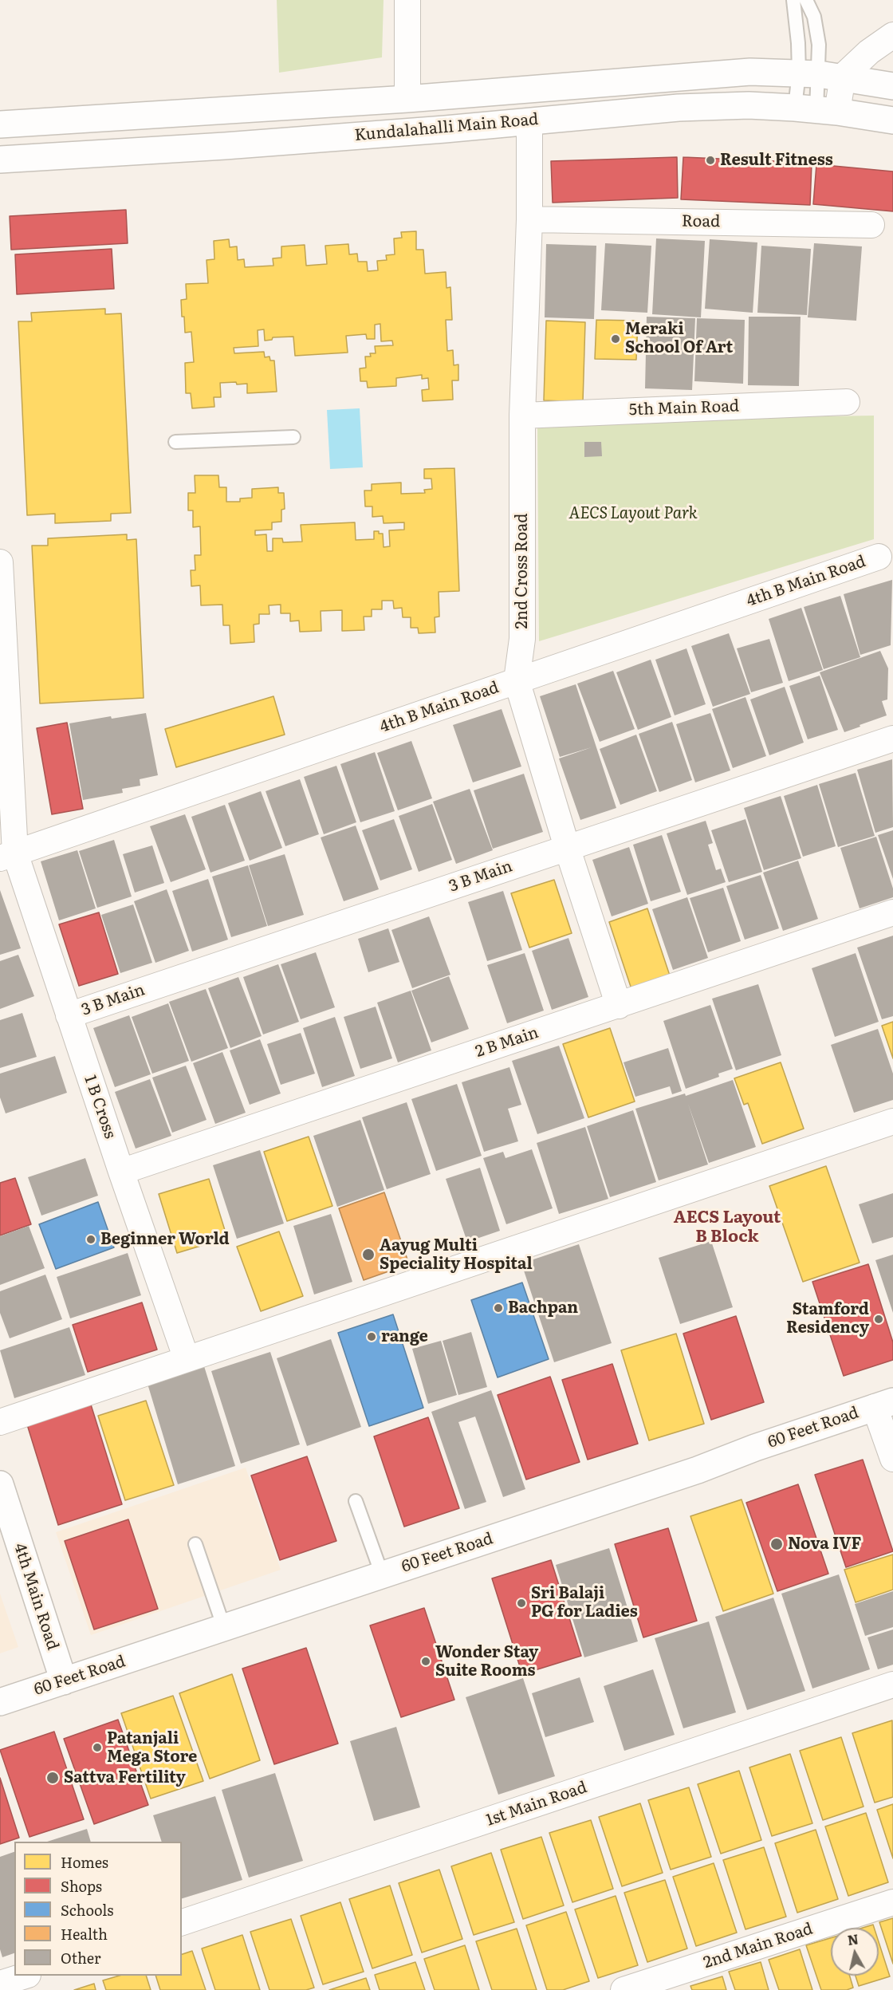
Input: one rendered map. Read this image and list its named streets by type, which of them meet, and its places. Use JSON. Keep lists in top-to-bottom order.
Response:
{
  "streets": {
    "main road": ["Kundalahalli Main Road", "60 Feet Road", "4th Main Road"],
    "street": [
      "Road",
      "5th Main Road",
      "2nd Cross Road",
      "4th B Main Road",
      "3 B Main",
      "2 B Main",
      "1 B Cross",
      "1st Main Road",
      "2nd Main Road"
    ]
  },
  "crossings": [
    ["Kundalahalli Main Road", "2nd Cross Road"],
    ["Road", "2nd Cross Road"],
    ["5th Main Road", "2nd Cross Road"],
    ["2nd Cross Road", "4th B Main Road"],
    ["2nd Cross Road", "3 B Main"],
    ["2nd Cross Road", "2 B Main"],
    ["4th B Main Road", "1 B Cross"],
    ["3 B Main", "1 B Cross"],
    ["2 B Main", "1 B Cross"],
    ["60 Feet Road", "4th Main Road"]
  ],
  "districts": ["AECS Layout B Block"],
  "parks": ["AECS Layout Park"],
  "places": [
    "Result Fitness",
    "Meraki School Of Art",
    "Beginner World",
    "Aayug Multi Speciality Hospital",
    "Bachpan",
    "Stamford Residency",
    "range",
    "Nova IVF",
    "Sri Balaji PG for Ladies",
    "Wonder Stay Suite Rooms",
    "Patanjali Mega Store",
    "Sattva Fertility"
  ],
  "legend": [
    "Homes",
    "Shops",
    "Schools",
    "Health",
    "Other"
  ],
  "north": "top"
}
